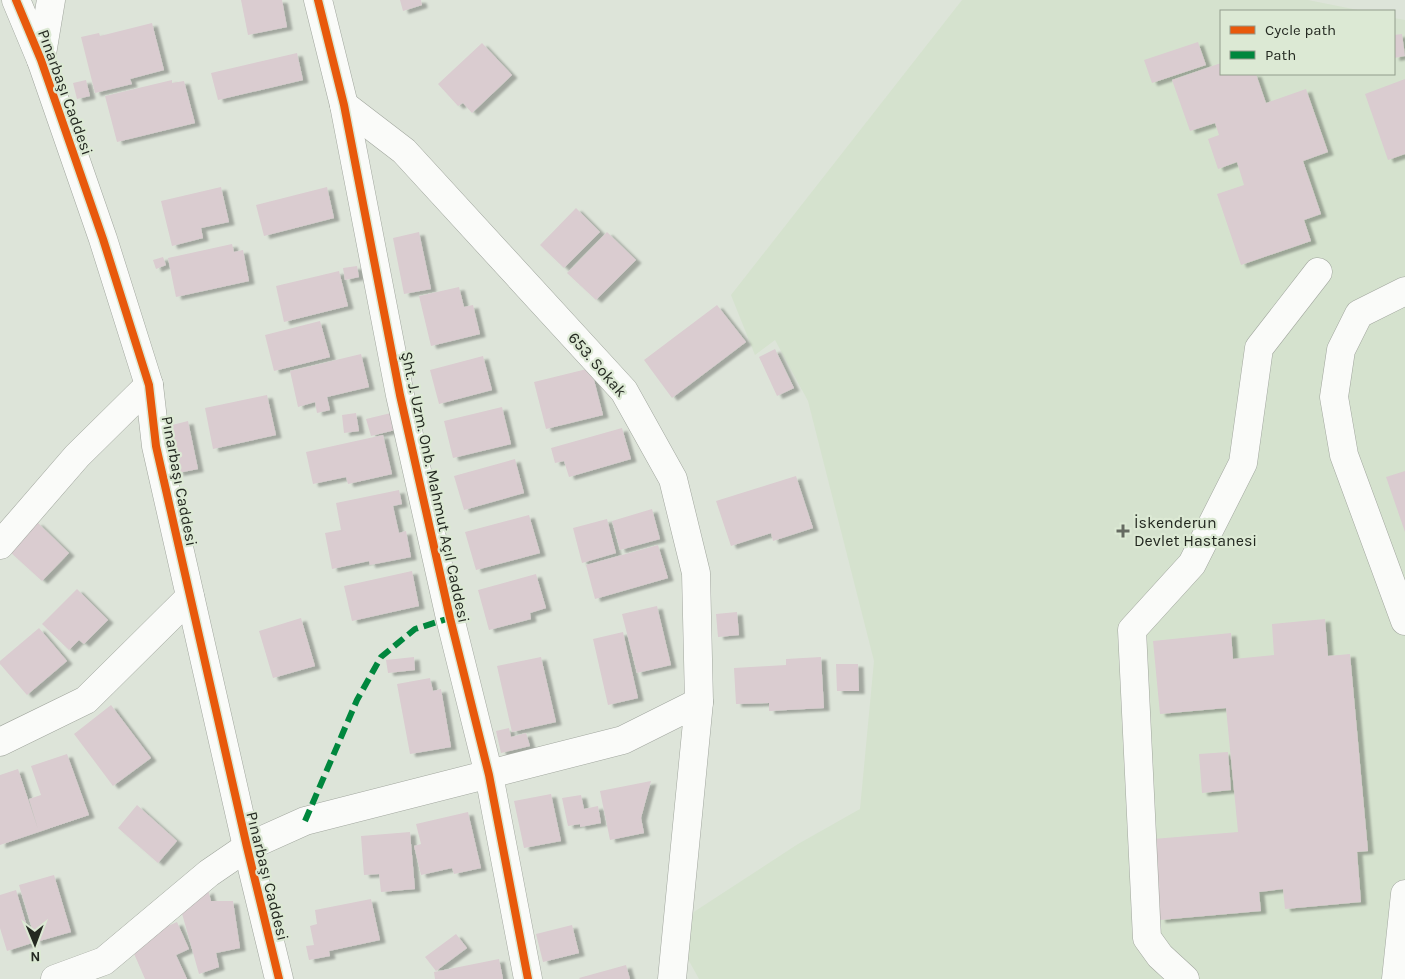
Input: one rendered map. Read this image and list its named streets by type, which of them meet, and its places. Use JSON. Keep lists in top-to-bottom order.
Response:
{
  "streets": {
    "street": ["Pınarbaşı Caddesi", "653. Sokak", "Şht. J. Uzm. Onb. Mahmut Açıl Caddesi"]
  },
  "crossings": [
    ["653. Sokak", "Şht. J. Uzm. Onb. Mahmut Açıl Caddesi"]
  ],
  "places": {
    "health": ["İskenderun Devlet Hastanesi"]
  },
  "legend": ["Cycle path", "Path"],
  "north": "bottom"
}
